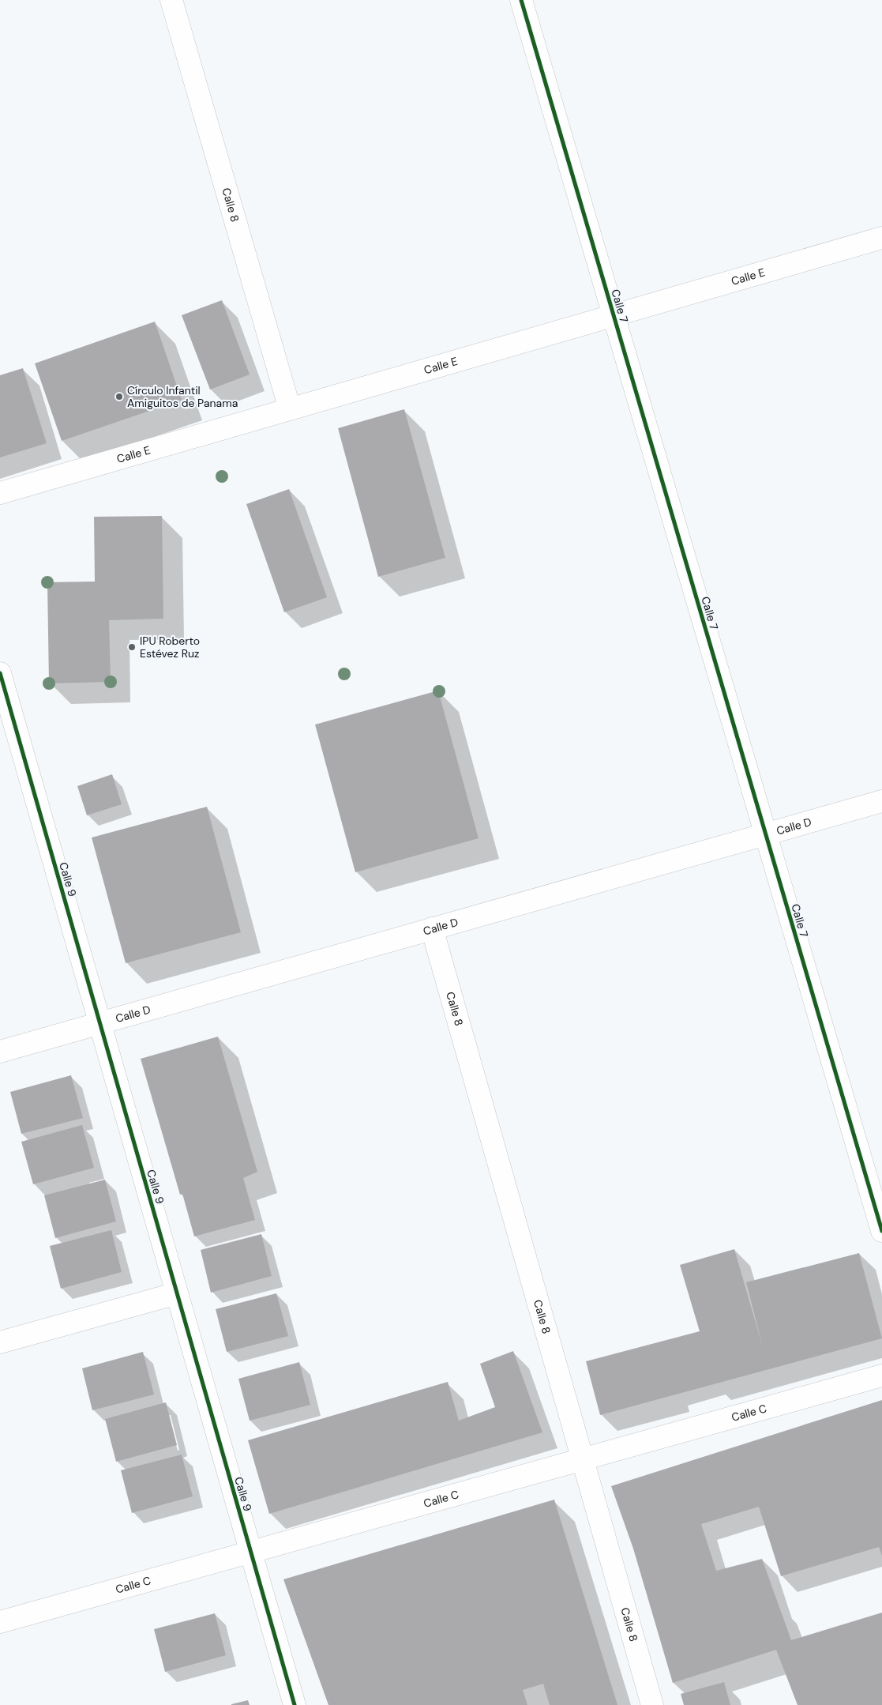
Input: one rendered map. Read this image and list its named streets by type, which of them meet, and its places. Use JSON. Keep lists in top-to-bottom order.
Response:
{
  "streets": {
    "street": [
      "Calle 8",
      "Calle E",
      "Calle 7",
      "Calle D",
      "Calle 9",
      "Calle C"
    ]
  },
  "crossings": [
    ["Calle 8", "Calle E"],
    ["Calle 8", "Calle D"],
    ["Calle 8", "Calle C"],
    ["Calle E", "Calle 7"],
    ["Calle 7", "Calle D"],
    ["Calle D", "Calle 9"],
    ["Calle 9", "Calle C"]
  ],
  "places": ["Círculo Infantil Amiguitos de Panama", "IPU Roberto Estévez Ruz"]
}
